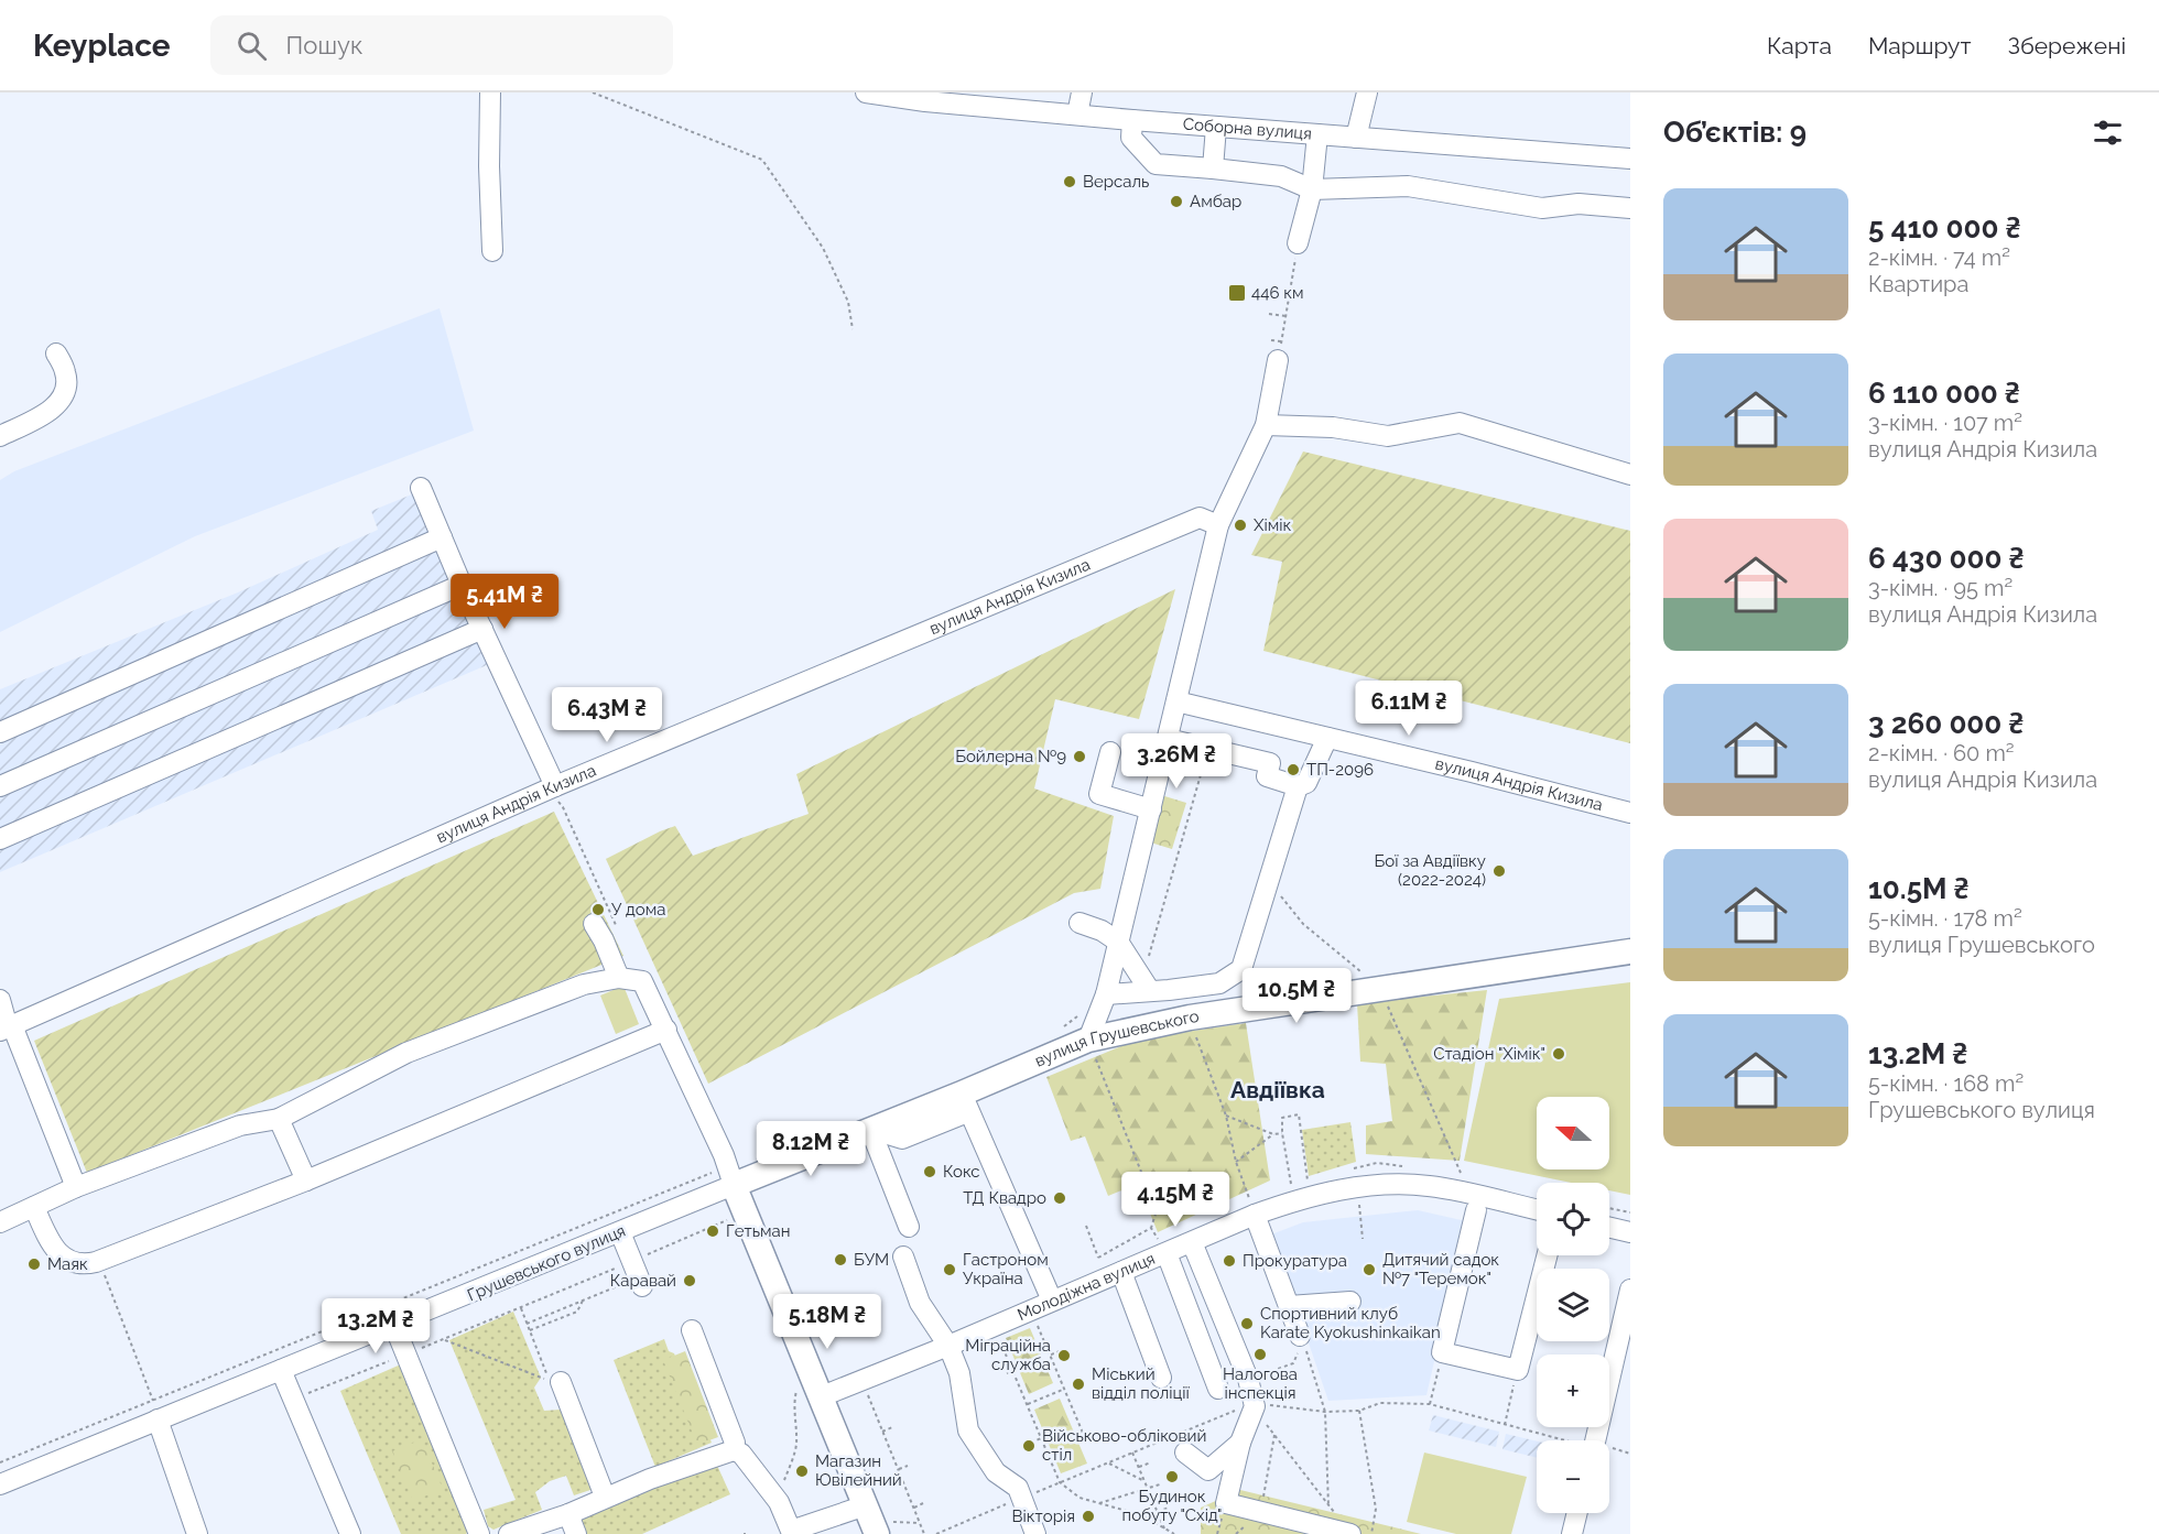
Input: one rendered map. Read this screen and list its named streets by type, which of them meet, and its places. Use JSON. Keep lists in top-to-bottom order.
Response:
{
  "streets": {
    "main road": ["вулиця Грушевського", "Грушевського вулиця"],
    "street": ["Соборна вулиця", "вулиця Андрія Кизила", "Молодіжна вулиця"]
  },
  "crossings": [
    ["вулиця Грушевського", "Грушевського вулиця"]
  ],
  "districts": ["Авдіївка"],
  "places": {
    "other": [
      "Версаль",
      "Амбар",
      "Хімік",
      "Бойлерна №9",
      "ТП-2096",
      "Бої за Авдіївку (2022-2024)",
      "У дома",
      "Стадіон \"Хімік\"",
      "Кокс",
      "ТД Квадро",
      "Гетьман",
      "БУМ",
      "Прокуратура",
      "Маяк",
      "Гастроном Україна",
      "Дитячий садок №7 \"Теремок\"",
      "Каравай",
      "Спортивний клуб Karate Kyokushinkaikan",
      "Налогова інспекція",
      "Міграційна служба",
      "Міський відділ поліції",
      "Військово-обліковий стіл",
      "Магазин Ювілейний",
      "Будинок побуту \"Схід\"",
      "Вікторія"
    ],
    "transit": ["446 км"]
  },
  "north": "left",
  "page": {
    "header": "Keyplace",
    "search": "Пошук",
    "nav": ["Карта", "Маршрут", "Збережені"],
    "heading": "Об’єктів: 9",
    "list": [
      {
        "name": "5 410 000 ₴",
        "note": "2-кімн. · 74 m² · Квартира"
      },
      {
        "name": "6 110 000 ₴",
        "note": "3-кімн. · 107 m² · вулиця Андрія Кизила"
      },
      {
        "name": "6 430 000 ₴",
        "note": "3-кімн. · 95 m² · вулиця Андрія Кизила"
      },
      {
        "name": "3 260 000 ₴",
        "note": "2-кімн. · 60 m² · вулиця Андрія Кизила"
      },
      {
        "name": "10.5M ₴",
        "note": "5-кімн. · 178 m² · вулиця Грушевського"
      },
      {
        "name": "13.2M ₴",
        "note": "5-кімн. · 168 m² · Грушевського вулиця"
      }
    ],
    "price": [
      "5.41M ₴",
      "6.11M ₴",
      "6.43M ₴",
      "3.26M ₴",
      "10.5M ₴",
      "8.12M ₴",
      "4.15M ₴",
      "5.18M ₴",
      "13.2M ₴"
    ],
    "map_buttons": ["+", "−"]
  }
}
